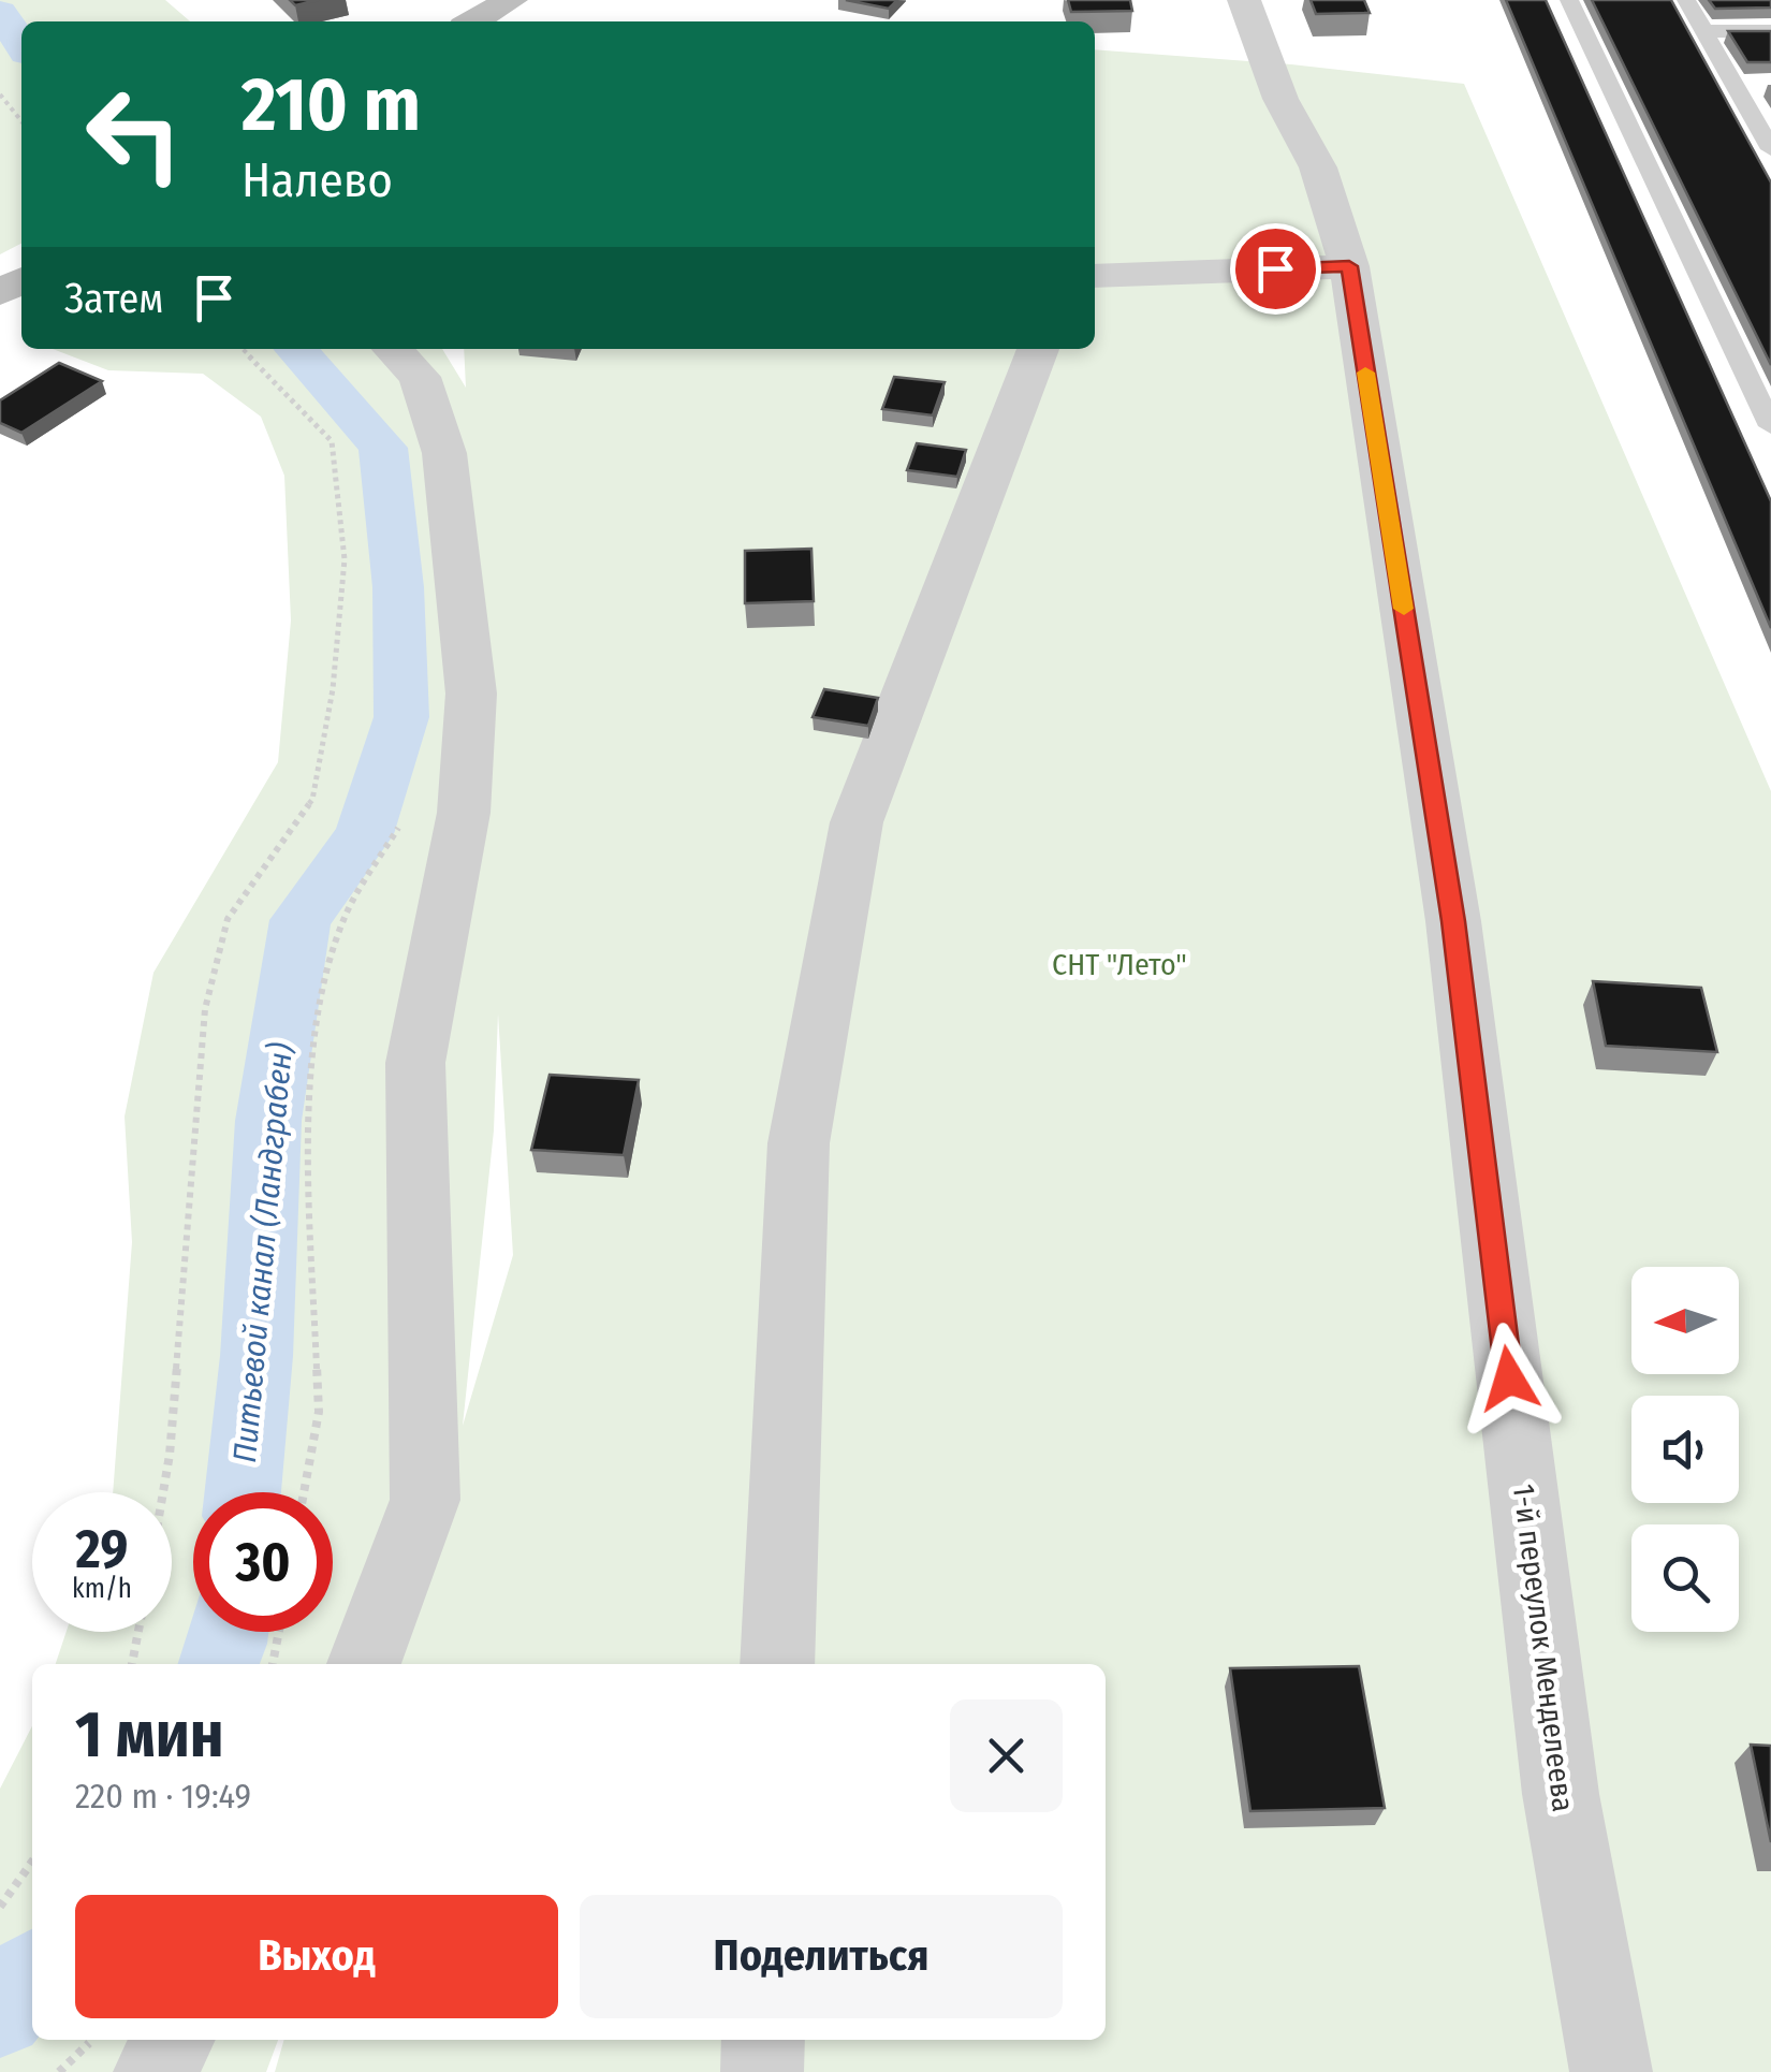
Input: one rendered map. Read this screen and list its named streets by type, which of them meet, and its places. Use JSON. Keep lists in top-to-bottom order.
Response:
{
  "streets": {
    "street": ["1-й переулок Менделеева"]
  },
  "water": ["Питьевой канал (Ландграбен)"],
  "parks": ["СНТ \"Лето\""],
  "north": "left",
  "page": {
    "turn": ["210 m", "Налево"],
    "then": "Затем",
    "speed": "29 km/h",
    "limit": "30",
    "heading": ["1 мин", "220 m · 19:49"],
    "buttons": ["Выход", "Поделиться"]
  }
}
